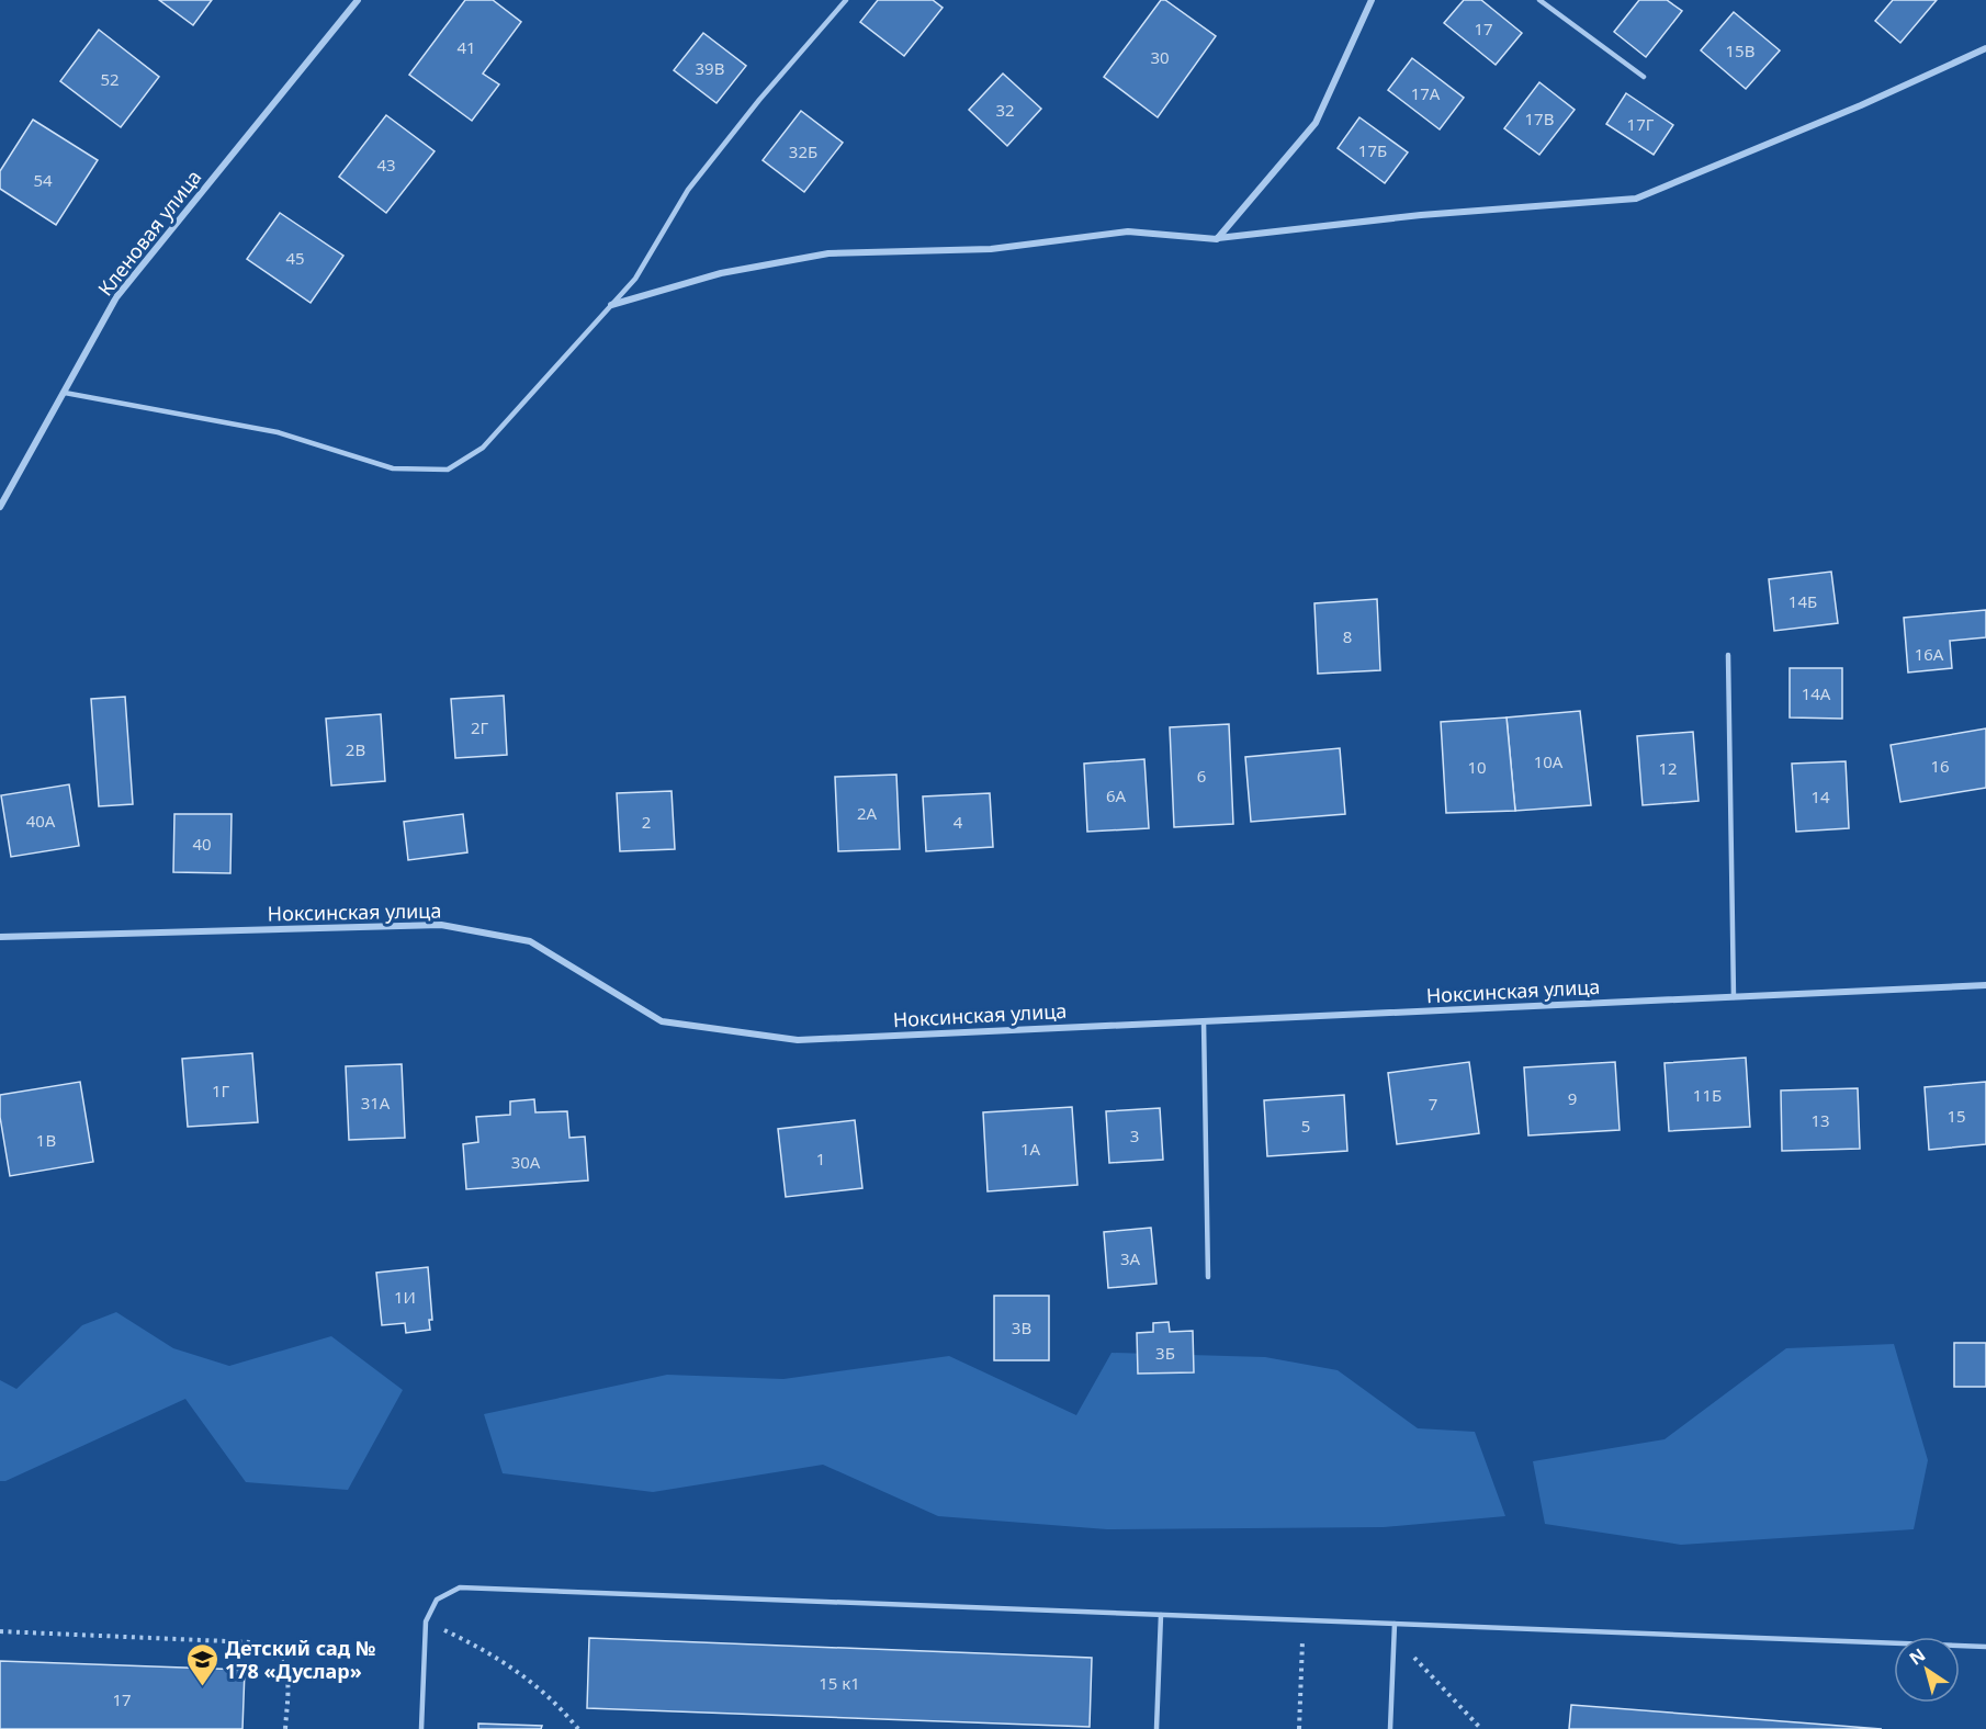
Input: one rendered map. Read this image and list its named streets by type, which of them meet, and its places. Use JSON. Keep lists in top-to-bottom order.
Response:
{
  "streets": {
    "street": ["Кленовая улица", "Ноксинская улица"]
  },
  "places": {
    "school or university": ["Детский сад № 178 «Дуслар»"]
  },
  "house_numbers": [
    "17",
    "41",
    "15В",
    "30",
    "39В",
    "52",
    "17А",
    "32",
    "17В",
    "17Г",
    "17Б",
    "32Б",
    "43",
    "54",
    "45",
    "14Б",
    "8",
    "16А",
    "14А",
    "2Г",
    "2В",
    "10А",
    "16",
    "10",
    "12",
    "6",
    "6А",
    "14",
    "2А",
    "40А",
    "2",
    "4",
    "40",
    "1Г",
    "11Б",
    "9",
    "31А",
    "7",
    "15",
    "13",
    "5",
    "3",
    "1В",
    "1А",
    "1",
    "30А",
    "3А",
    "1И",
    "3В",
    "3Б",
    "15 к1",
    "17"
  ],
  "north": "top left"
}
